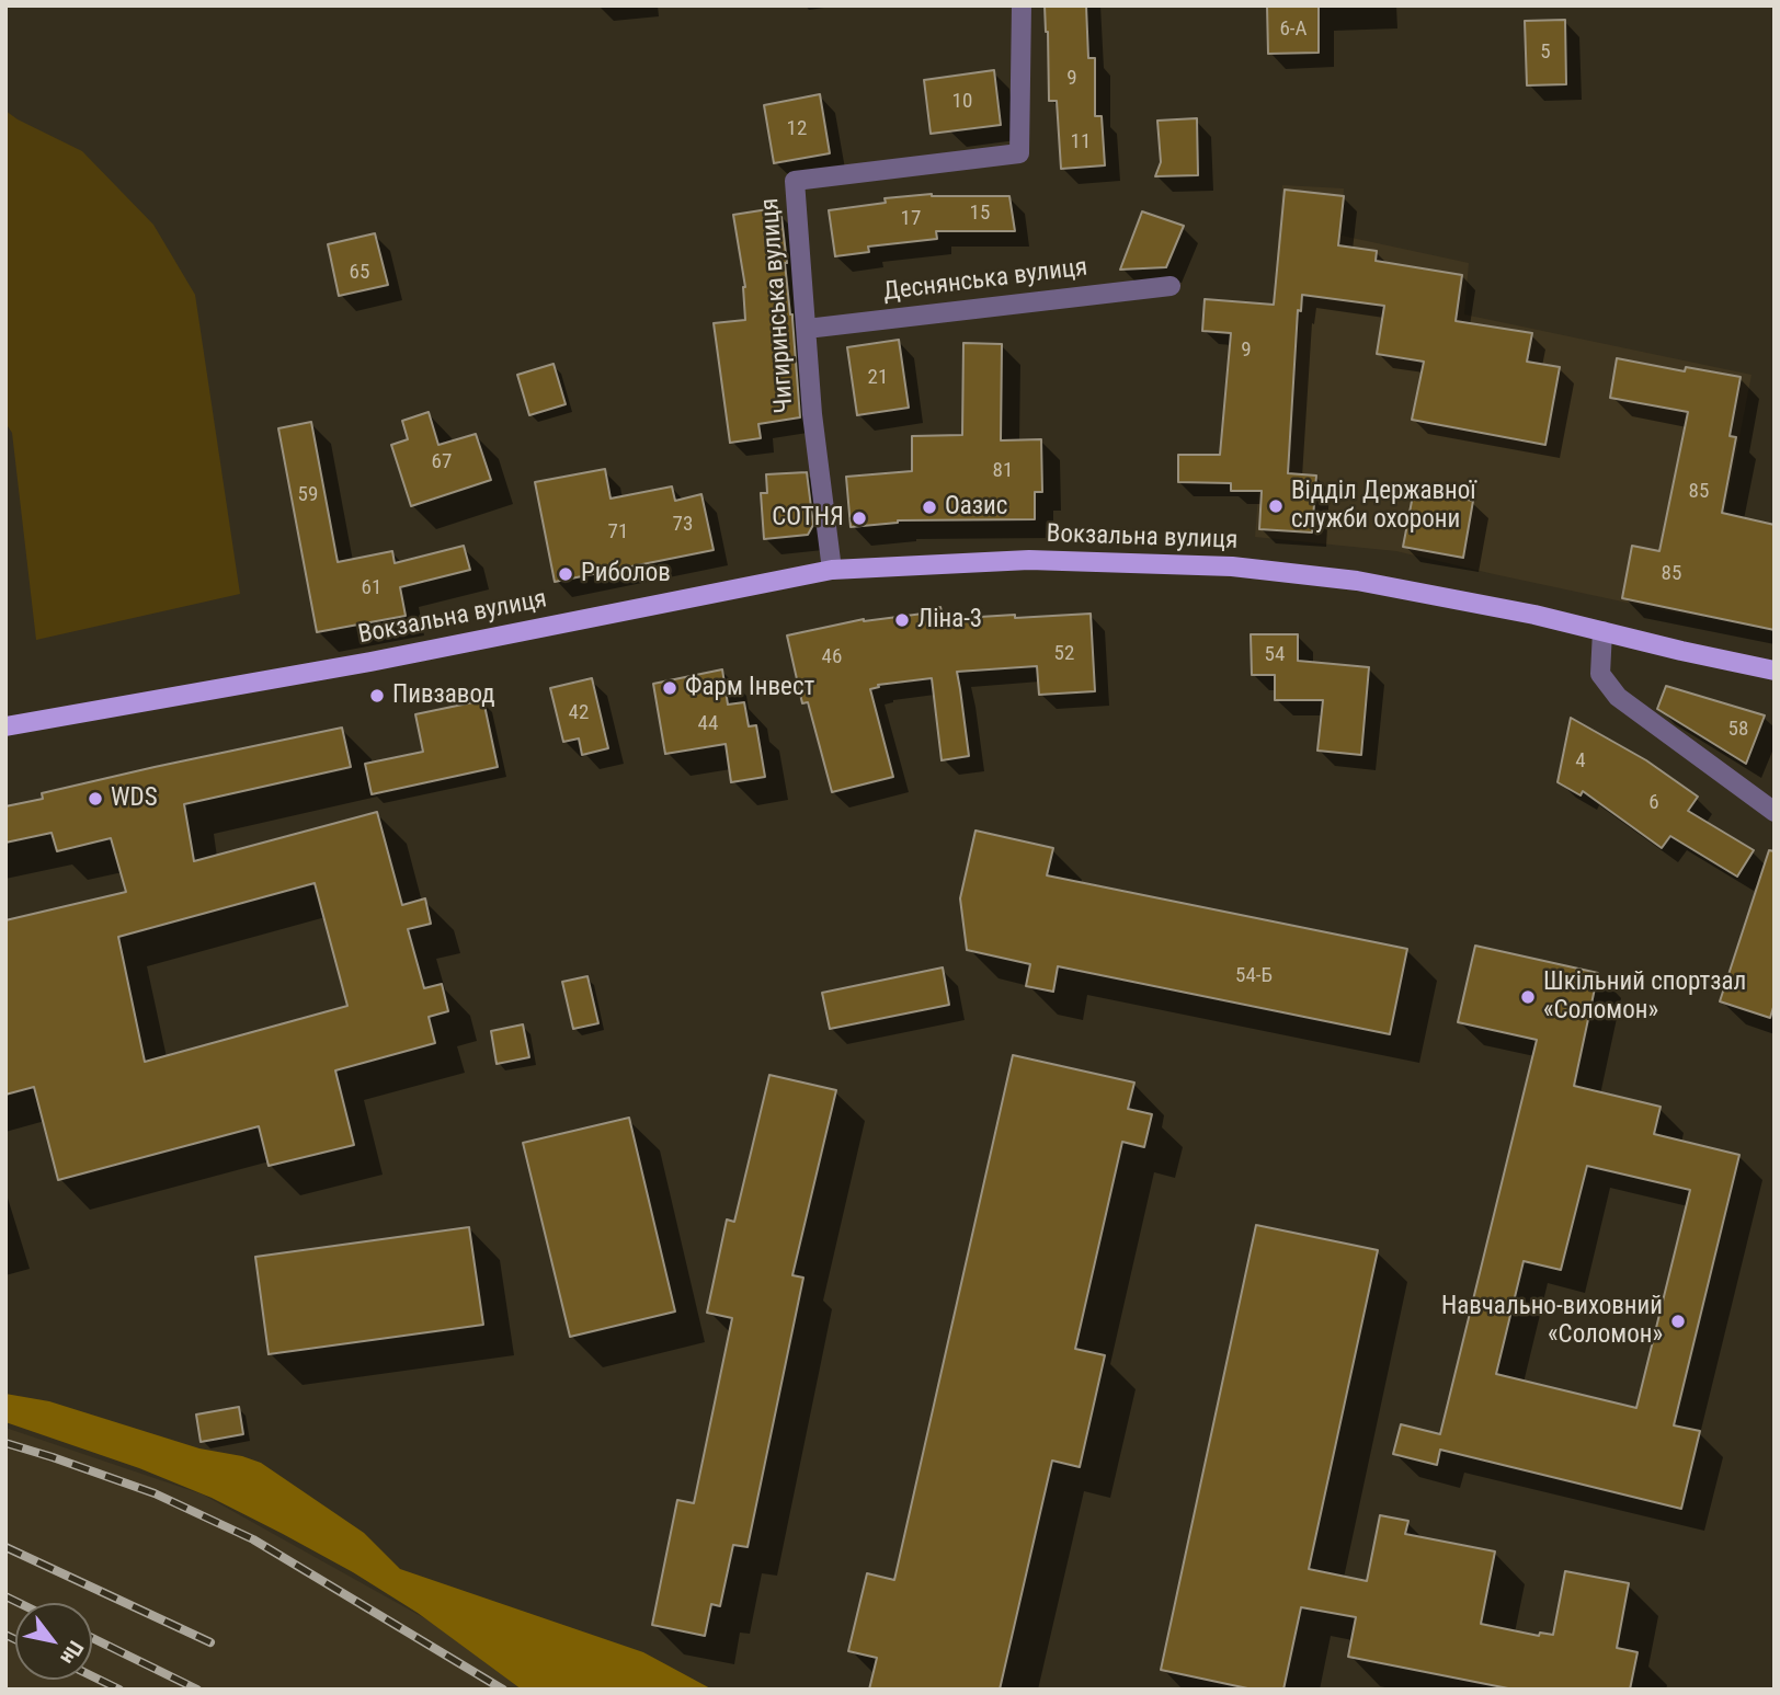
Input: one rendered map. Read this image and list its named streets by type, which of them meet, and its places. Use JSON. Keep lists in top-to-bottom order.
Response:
{
  "streets": {
    "main road": ["Вокзальна вулиця"],
    "street": ["Деснянська вулиця", "Чигиринська вулиця"]
  },
  "crossings": [
    ["Деснянська вулиця", "Чигиринська вулиця"],
    ["Чигиринська вулиця", "Вокзальна вулиця"]
  ],
  "places": [
    "Відділ Державної служби охорони",
    "Оазис",
    "СОТНЯ",
    "Риболов",
    "Ліна-3",
    "Фарм Інвест",
    "Пивзавод",
    "WDS",
    "Шкільний спортзал «Соломон»",
    "Навчально-виховний «Соломон»"
  ],
  "house_numbers": [
    "6-А",
    "5",
    "9",
    "10",
    "12",
    "11",
    "15",
    "17",
    "65",
    "9",
    "21",
    "67",
    "81",
    "85",
    "59",
    "73",
    "71",
    "85",
    "61",
    "52",
    "54",
    "46",
    "42",
    "44",
    "58",
    "4",
    "6",
    "54-Б"
  ],
  "north": "bottom right"
}
